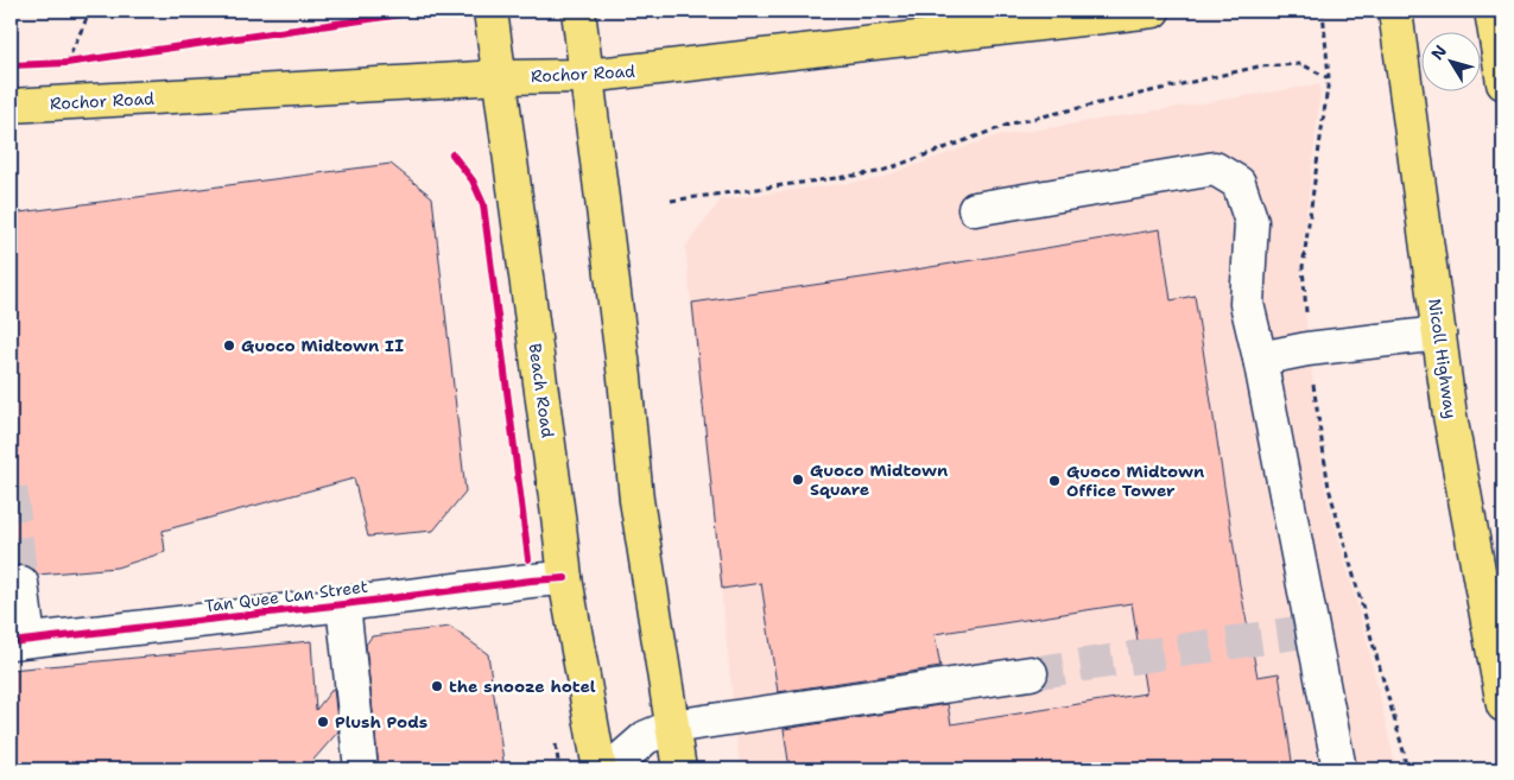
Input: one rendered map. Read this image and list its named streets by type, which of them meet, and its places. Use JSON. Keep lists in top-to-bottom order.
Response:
{
  "streets": {
    "main road": ["Rochor Road", "Nicoll Highway", "Beach Road"],
    "street": ["Tan Quee Lan Street"]
  },
  "crossings": [
    ["Rochor Road", "Beach Road"],
    ["Beach Road", "Tan Quee Lan Street"]
  ],
  "places": [
    "Guoco Midtown II",
    "Guoco Midtown Square",
    "Guoco Midtown Office Tower",
    "the snooze hotel",
    "Plush Pods"
  ],
  "north": "top left"
}
